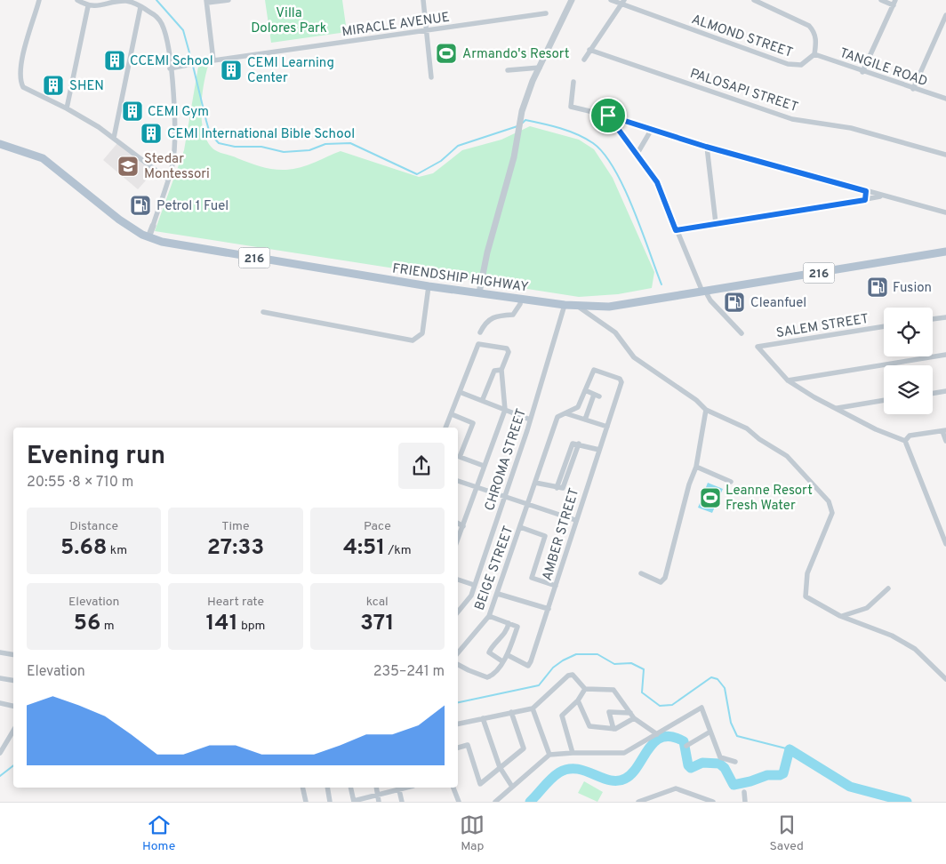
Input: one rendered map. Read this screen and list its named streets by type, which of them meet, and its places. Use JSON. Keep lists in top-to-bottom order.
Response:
{
  "streets": {
    "main road": ["216", "FRIENDSHIP HIGHWAY"],
    "street": [
      "MIRACLE AVENUE",
      "ALMOND STREET",
      "TANGILE ROAD",
      "PALOSAPI STREET",
      "SALEM STREET",
      "CHROMA STREET",
      "AMBER STREET",
      "BEIGE STREET"
    ]
  },
  "crossings": [
    ["ALMOND STREET", "TANGILE ROAD"],
    ["FRIENDSHIP HIGHWAY", "CHROMA STREET"],
    ["AMBER STREET", "BEIGE STREET"]
  ],
  "parks": ["Villa Dolores Park"],
  "places": {
    "sports": ["Armando's Resort", "Leanne Resort Fresh Water"],
    "building": [
      "CCEMI School",
      "CEMI Learning Center",
      "SHEN",
      "CEMI Gym",
      "CEMI International Bible School"
    ],
    "school or university": ["Stedar Montessori"],
    "fuel station": ["Petrol 1 Fuel", "Fusion", "Cleanfuel"]
  },
  "page": {
    "heading": ["Evening run", "20:55 · 8 × 710 m"],
    "stats": [
      ["Distance", "5.68 km"],
      ["Time", "27:33"],
      ["Pace", "4:51 /km"],
      ["Elevation", "56 m"],
      ["Heart rate", "141 bpm"],
      ["kcal", "371"]
    ],
    "chart": ["Elevation", "235–241 m"],
    "tabs": ["Home", "Map", "Saved"]
  }
}
